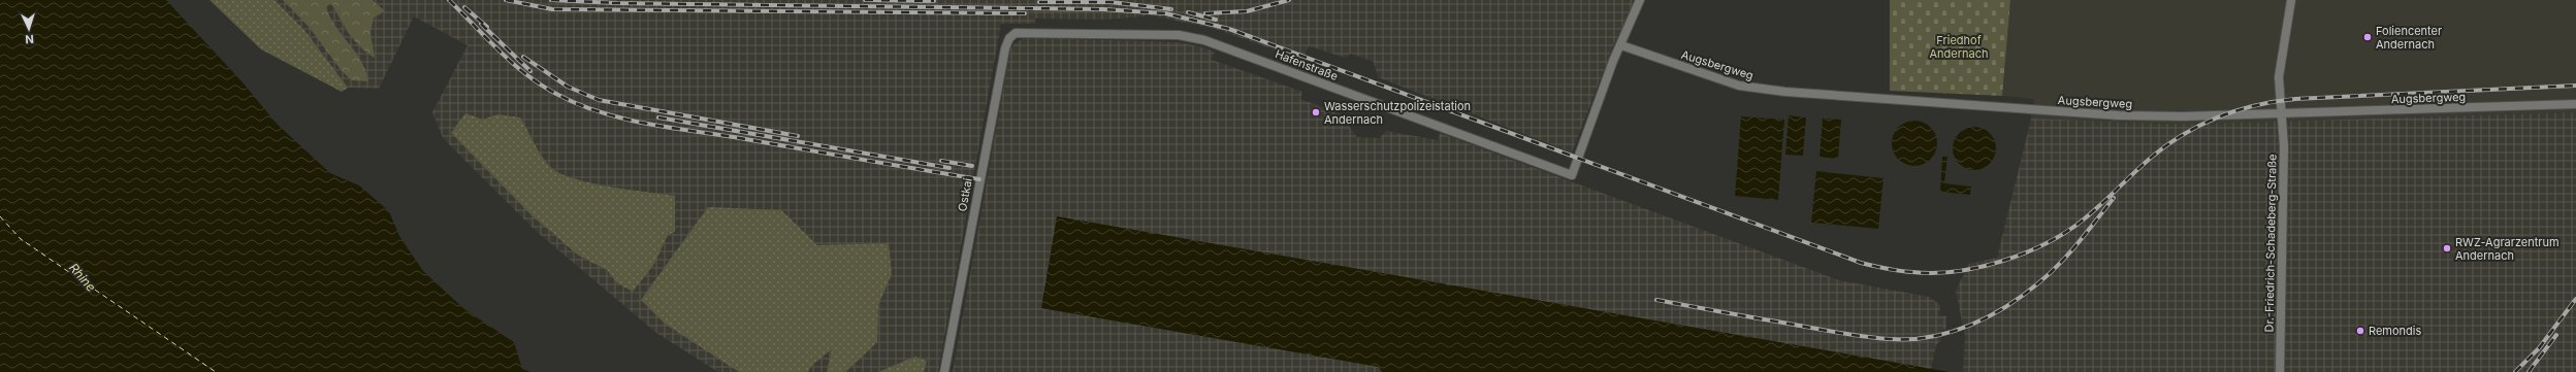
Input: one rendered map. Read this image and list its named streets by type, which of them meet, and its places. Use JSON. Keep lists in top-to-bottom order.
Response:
{
  "streets": {
    "street": [
      "Hafenstraße",
      "Augsbergweg",
      "Ostkai",
      "Dr.-Friedrich-Schadeberg-Straße"
    ]
  },
  "crossings": [
    ["Hafenstraße", "Augsbergweg"],
    ["Hafenstraße", "Ostkai"],
    ["Augsbergweg", "Dr.-Friedrich-Schadeberg-Straße"]
  ],
  "water": ["Rhine"],
  "parks": ["Friedhof Andernach"],
  "places": [
    "Foliencenter Andernach",
    "Wasserschutzpolizeistation Andernach",
    "RWZ-Agrarzentrum Andernach",
    "Remondis"
  ],
  "north": "bottom"
}
